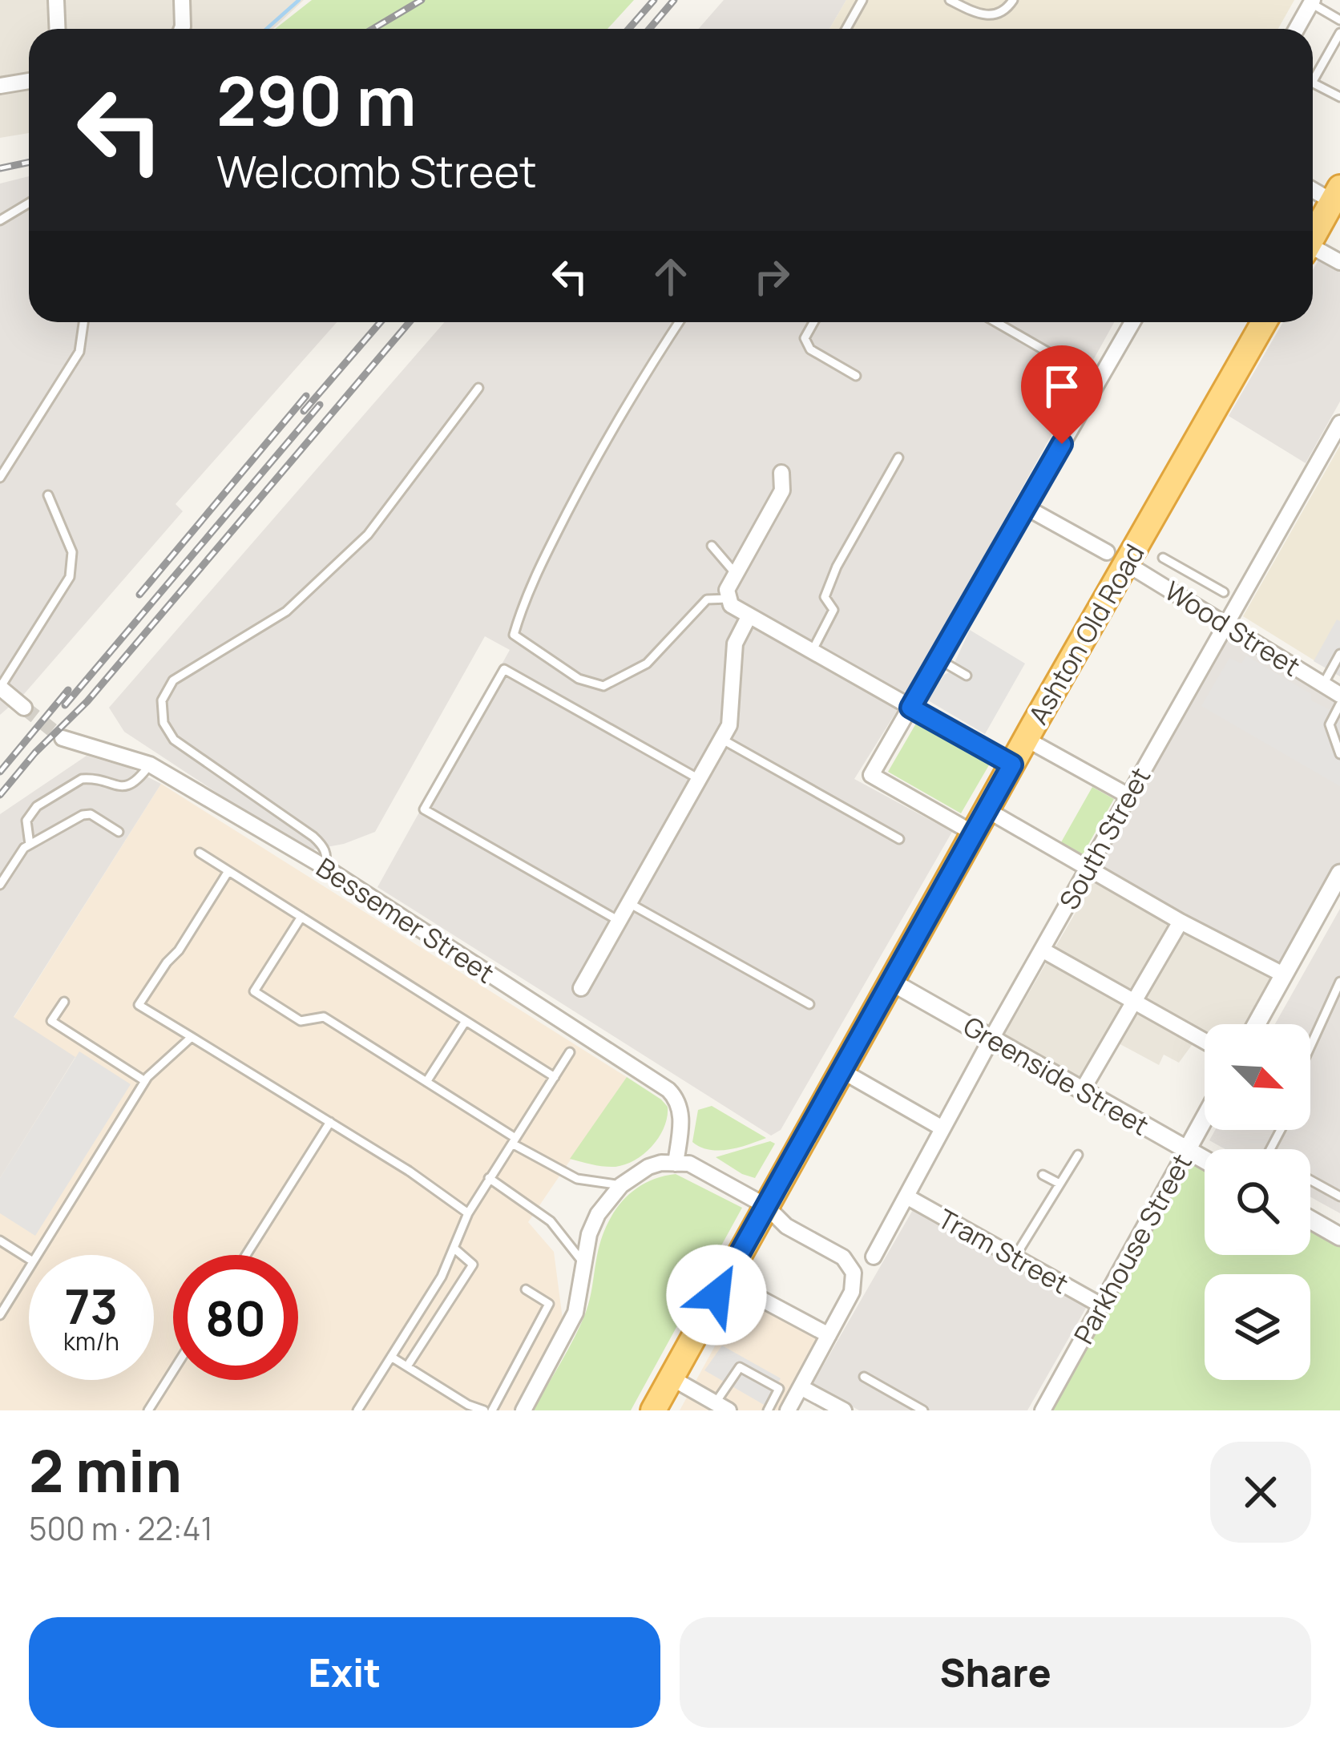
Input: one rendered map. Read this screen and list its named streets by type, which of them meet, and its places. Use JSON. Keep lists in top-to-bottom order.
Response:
{
  "streets": {
    "highway": ["Ashton Old Road"],
    "street": [
      "Wood Street",
      "South Street",
      "Bessemer Street",
      "Greenside Street",
      "Parkhouse Street",
      "Tram Street"
    ]
  },
  "crossings": [
    ["Wood Street", "Ashton Old Road"],
    ["Wood Street", "South Street"],
    ["Ashton Old Road", "Greenside Street"],
    ["South Street", "Greenside Street"],
    ["South Street", "Tram Street"],
    ["Greenside Street", "Parkhouse Street"],
    ["Parkhouse Street", "Tram Street"]
  ],
  "north": "bottom right",
  "page": {
    "turn": ["290 m", "Welcomb Street"],
    "speed": "73 km/h",
    "limit": "80",
    "heading": ["2 min", "500 m · 22:41"],
    "buttons": ["Exit", "Share"]
  }
}
